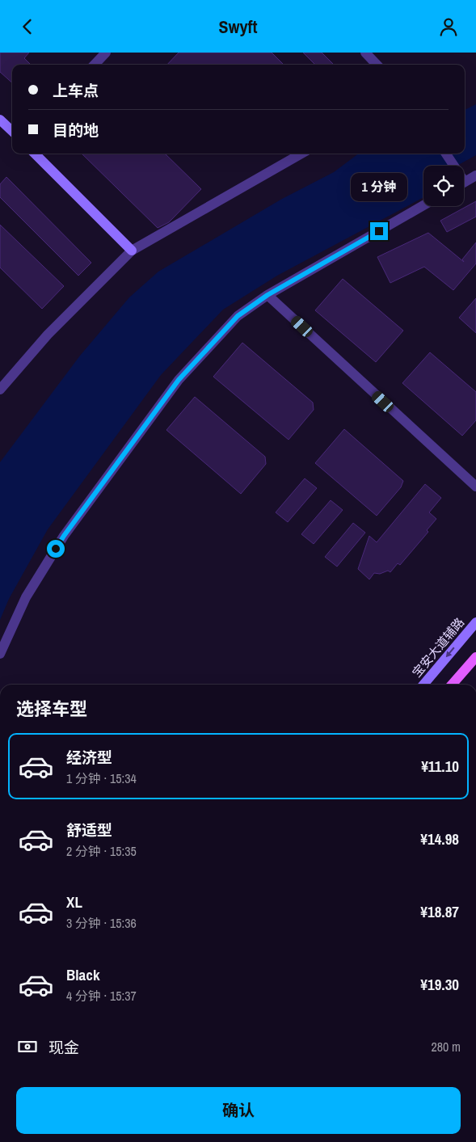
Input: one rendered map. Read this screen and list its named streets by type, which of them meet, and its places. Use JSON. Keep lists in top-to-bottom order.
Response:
{
  "streets": {
    "street": ["宝安大道辅路"]
  },
  "one_way": ["宝安大道辅路"],
  "page": {
    "header": "Swyft",
    "banner": ["上车点", "目的地"],
    "bubble": "1 分钟",
    "heading": "选择车型",
    "list": [
      {
        "name": "经济型",
        "note": "1 分钟 · 15:34",
        "value": "¥11.10"
      },
      {
        "name": "舒适型",
        "note": "2 分钟 · 15:35",
        "value": "¥14.98"
      },
      {
        "name": "XL",
        "note": "3 分钟 · 15:36",
        "value": "¥18.87"
      },
      {
        "name": "Black",
        "note": "4 分钟 · 15:37",
        "value": "¥19.30"
      }
    ],
    "pay": ["现金", "280 m"],
    "buttons": "确认"
  }
}
